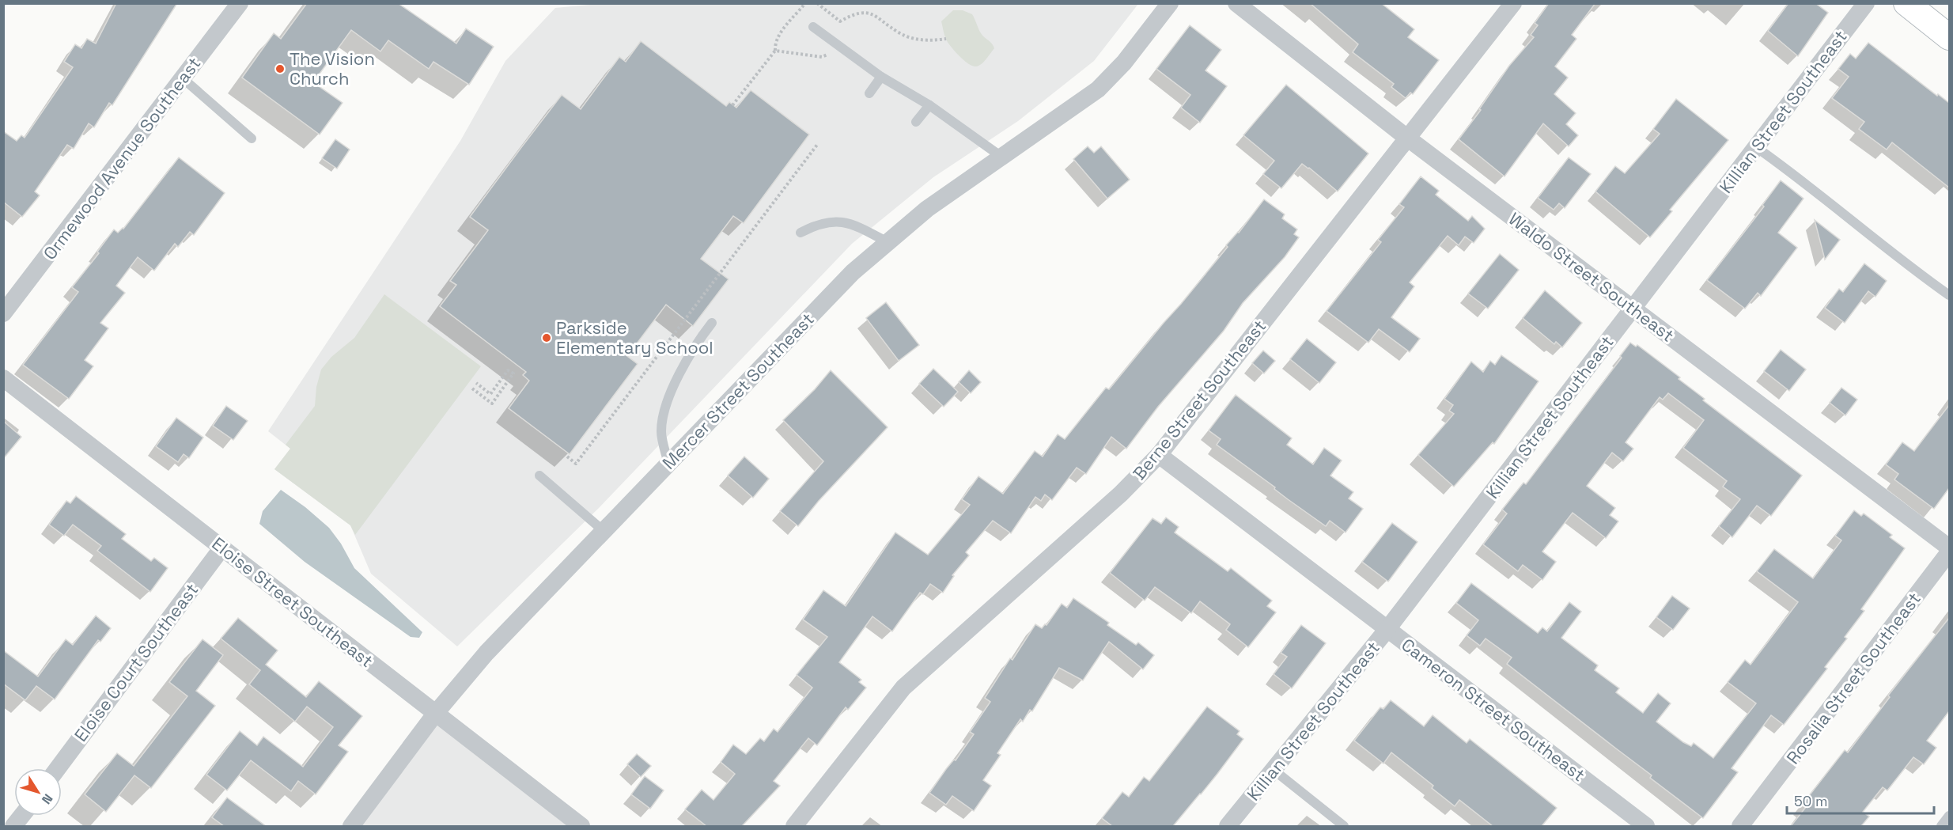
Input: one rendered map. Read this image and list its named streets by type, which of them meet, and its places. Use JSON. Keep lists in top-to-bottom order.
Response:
{
  "streets": {
    "street": [
      "Killian Street Southeast",
      "Ormewood Avenue Southeast",
      "Waldo Street Southeast",
      "Mercer Street Southeast",
      "Berne Street Southeast",
      "Eloise Street Southeast",
      "Eloise Court Southeast",
      "Rosalia Street Southeast",
      "Cameron Street Southeast"
    ]
  },
  "crossings": [
    ["Killian Street Southeast", "Waldo Street Southeast"],
    ["Killian Street Southeast", "Cameron Street Southeast"],
    ["Waldo Street Southeast", "Berne Street Southeast"],
    ["Mercer Street Southeast", "Eloise Street Southeast"],
    ["Berne Street Southeast", "Cameron Street Southeast"],
    ["Eloise Street Southeast", "Eloise Court Southeast"]
  ],
  "places": ["The Vision Church", "Parkside Elementary School"],
  "scale_bar": "50 m",
  "north": "bottom right"
}
